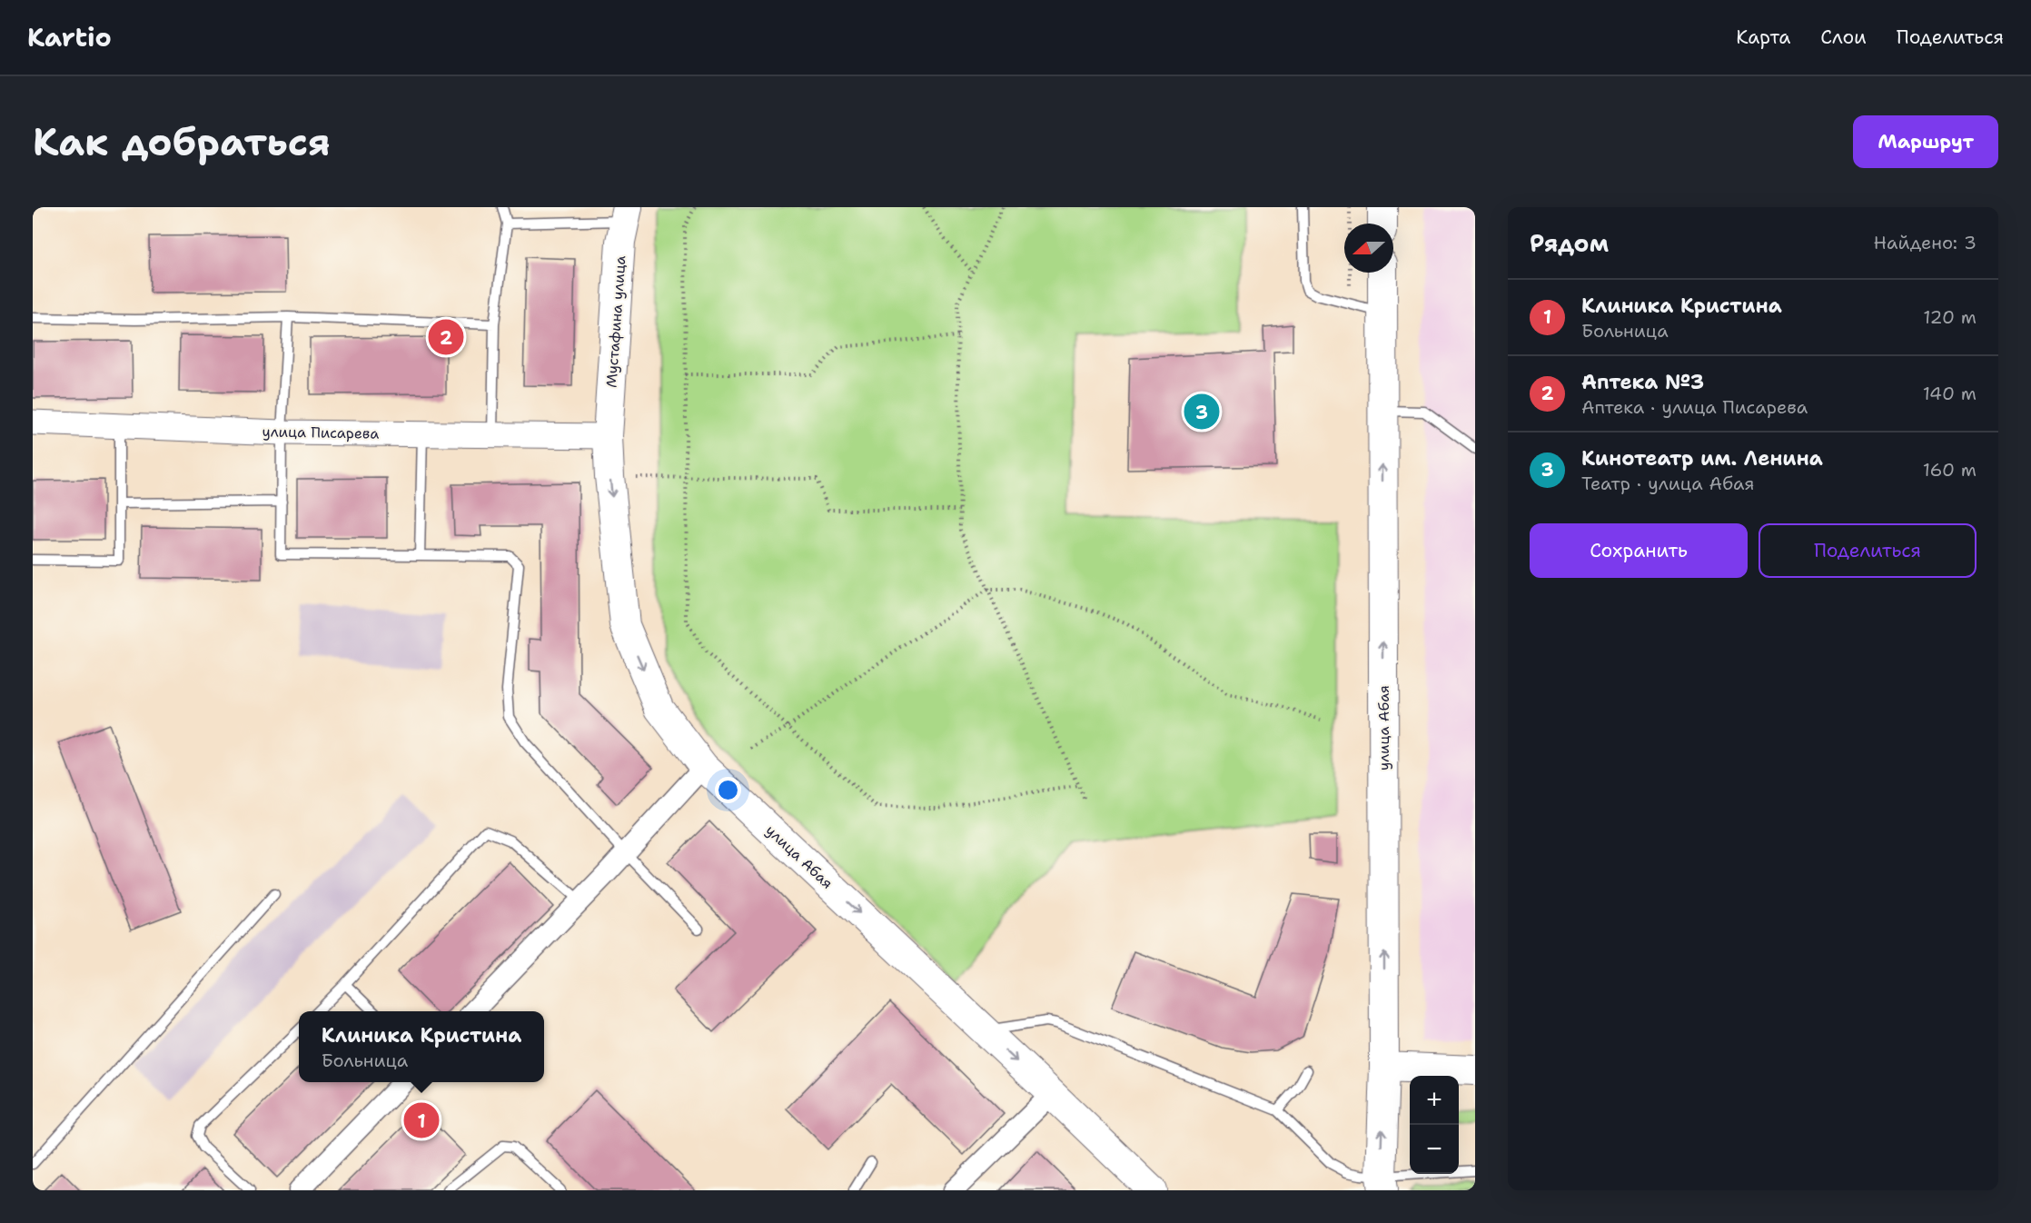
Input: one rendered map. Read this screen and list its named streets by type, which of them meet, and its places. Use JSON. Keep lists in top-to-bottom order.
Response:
{
  "streets": {
    "main road": ["Мустафина улица", "улица Абая"],
    "street": ["улица Писарева"]
  },
  "crossings": [
    ["Мустафина улица", "улица Писарева"],
    ["Мустафина улица", "улица Абая"],
    ["улица Писарева", "улица Абая"]
  ],
  "north": "left",
  "page": {
    "header": "Kartio",
    "nav": ["Карта", "Слои", "Поделиться"],
    "buttons": [
      "Маршрут",
      ["Сохранить", "Поделиться"]
    ],
    "title": "Как добраться",
    "heading": ["Рядом", "Найдено: 3"],
    "list": [
      {
        "mark": "1",
        "name": "Клиника Кристина",
        "note": "Больница",
        "value": "120 m"
      },
      {
        "mark": "2",
        "name": "Аптека №3",
        "note": "Аптека · улица Писарева",
        "value": "140 m"
      },
      {
        "mark": "3",
        "name": "Кинотеатр им. Ленина",
        "note": "Театр · улица Абая",
        "value": "160 m"
      }
    ],
    "pins": ["2", "3", "1"],
    "popup": ["Клиника Кристина", "Больница"],
    "map_buttons": ["+", "−"]
  }
}
